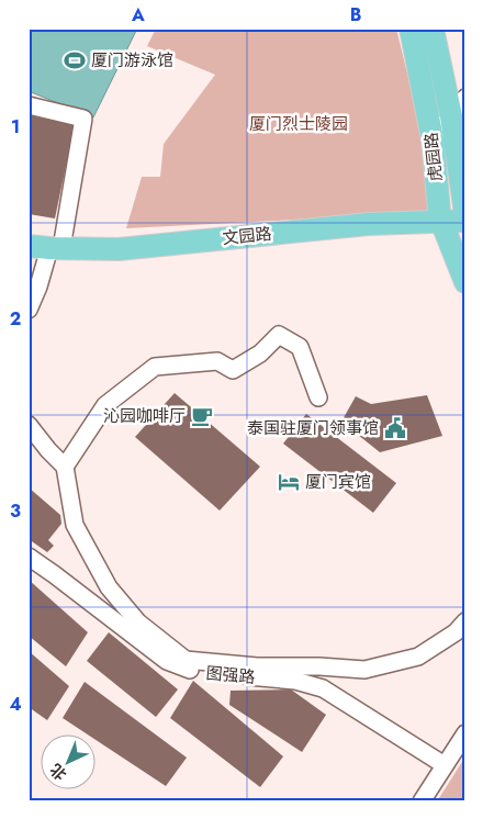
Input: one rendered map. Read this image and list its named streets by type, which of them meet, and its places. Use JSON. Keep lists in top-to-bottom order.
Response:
{
  "streets": {
    "main road": ["虎园路", "文园路"],
    "street": ["图强路"]
  },
  "crossings": [
    ["虎园路", "文园路"]
  ],
  "parks": ["厦门烈士陵园"],
  "places": {
    "sports": ["厦门游泳馆"],
    "cafe": ["沁园咖啡厅"],
    "public building": ["泰国驻厦门领事馆"],
    "hotel": ["厦门宾馆"]
  },
  "north": "bottom left",
  "grid": {
    "columns": ["A", "B"],
    "rows": [
      "1",
      "2",
      "3",
      "4"
    ]
  }
}
